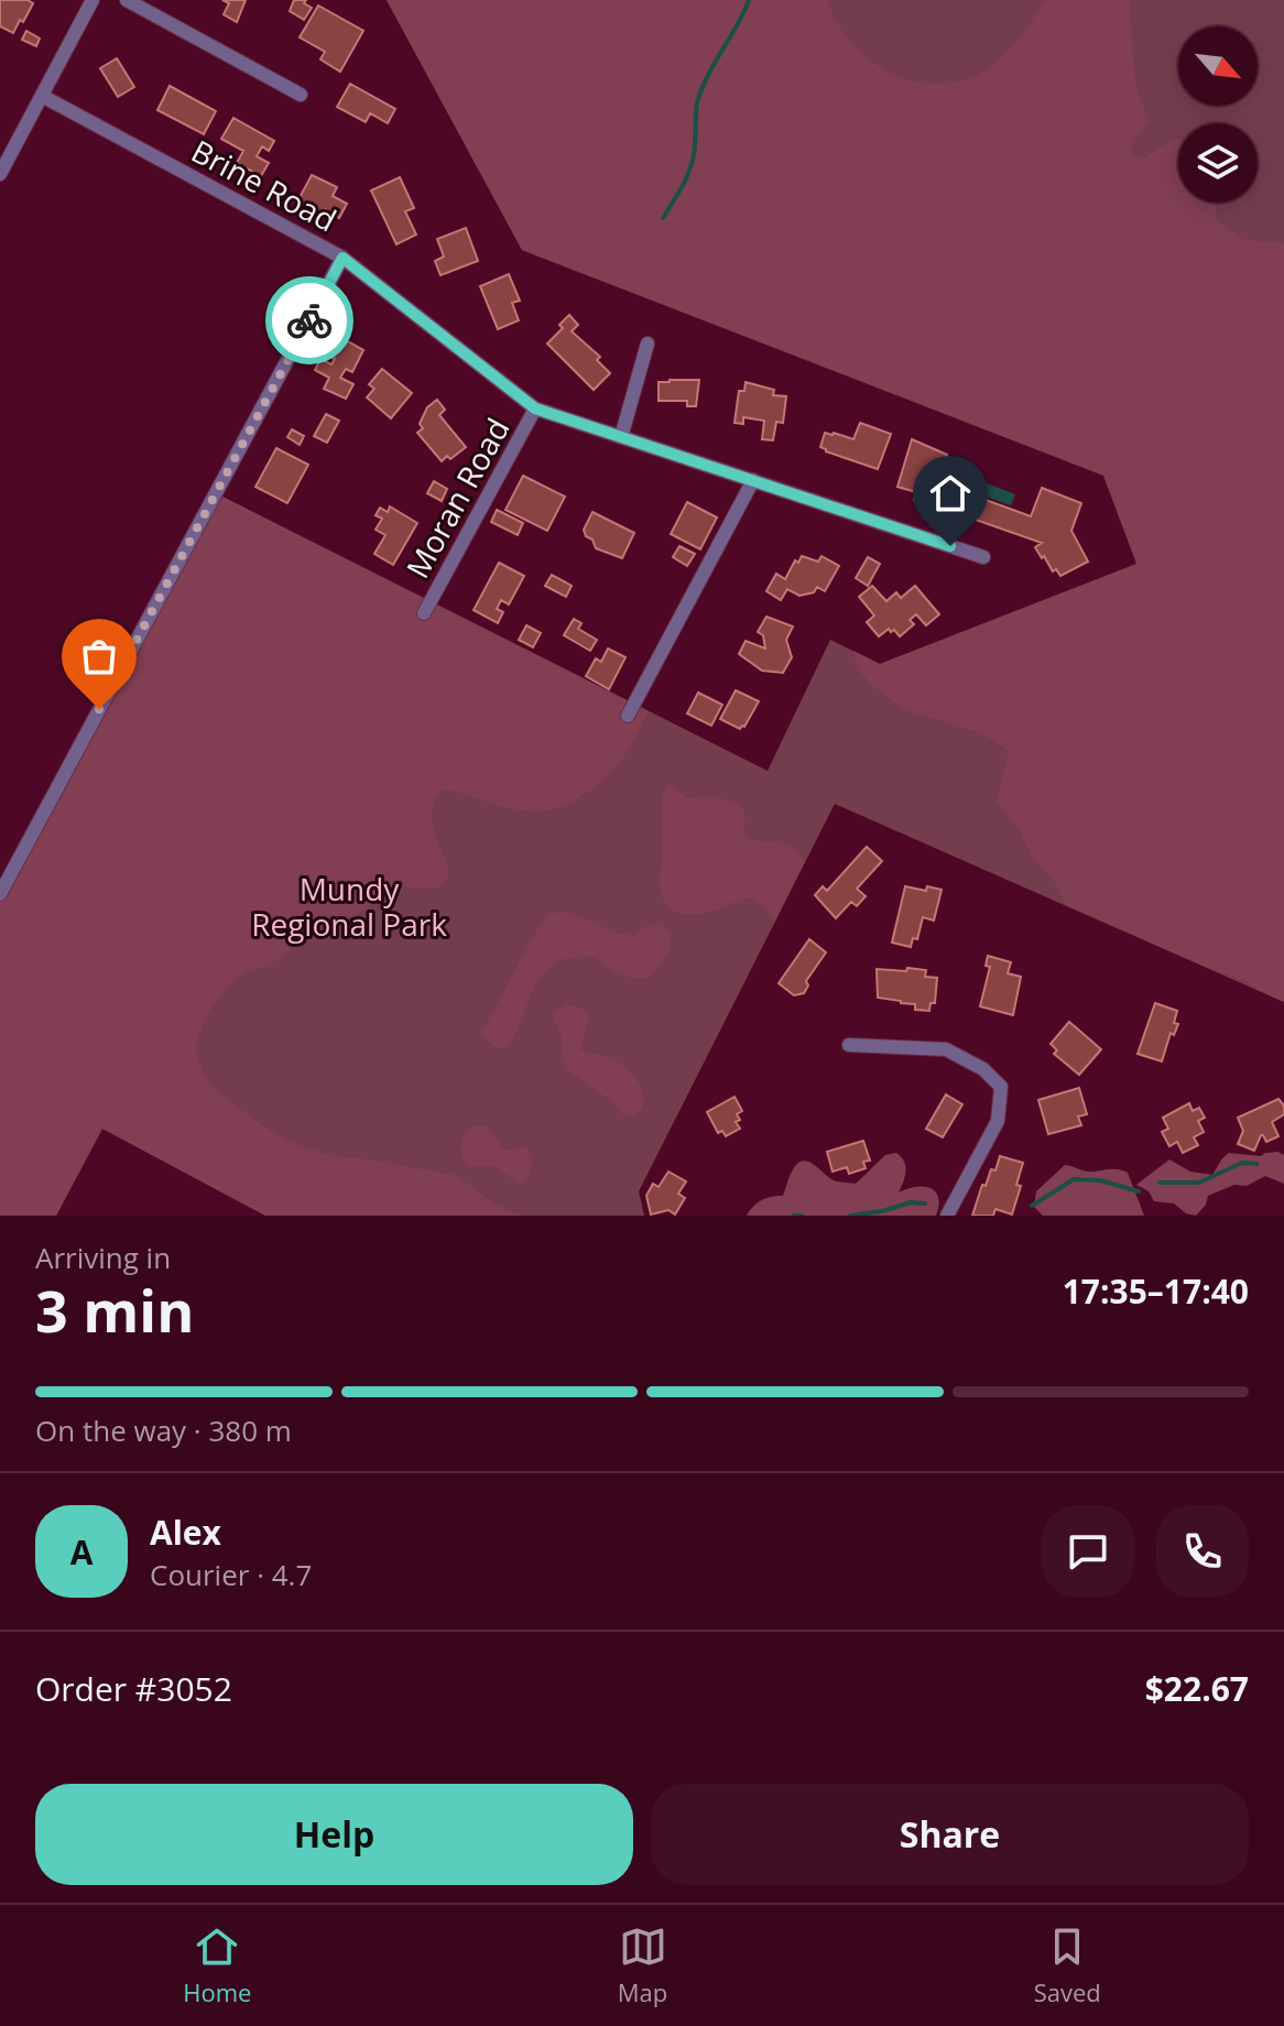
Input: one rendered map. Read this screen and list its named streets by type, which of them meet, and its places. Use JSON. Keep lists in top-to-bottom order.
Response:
{
  "streets": {
    "street": ["Brine Road", "Moran Road"]
  },
  "crossings": [
    ["Brine Road", "Moran Road"]
  ],
  "parks": ["Mundy Regional Park"],
  "north": "bottom right",
  "page": {
    "heading": ["3 min", "Arriving in", "17:35–17:40"],
    "panel": [
      "Alex",
      "Courier · 4.7",
      "Order #3052",
      "$22.67"
    ],
    "bar": "On the way · 380 m",
    "round": "A",
    "buttons": ["Help", "Share"],
    "tabs": ["Home", "Map", "Saved"]
  }
}
